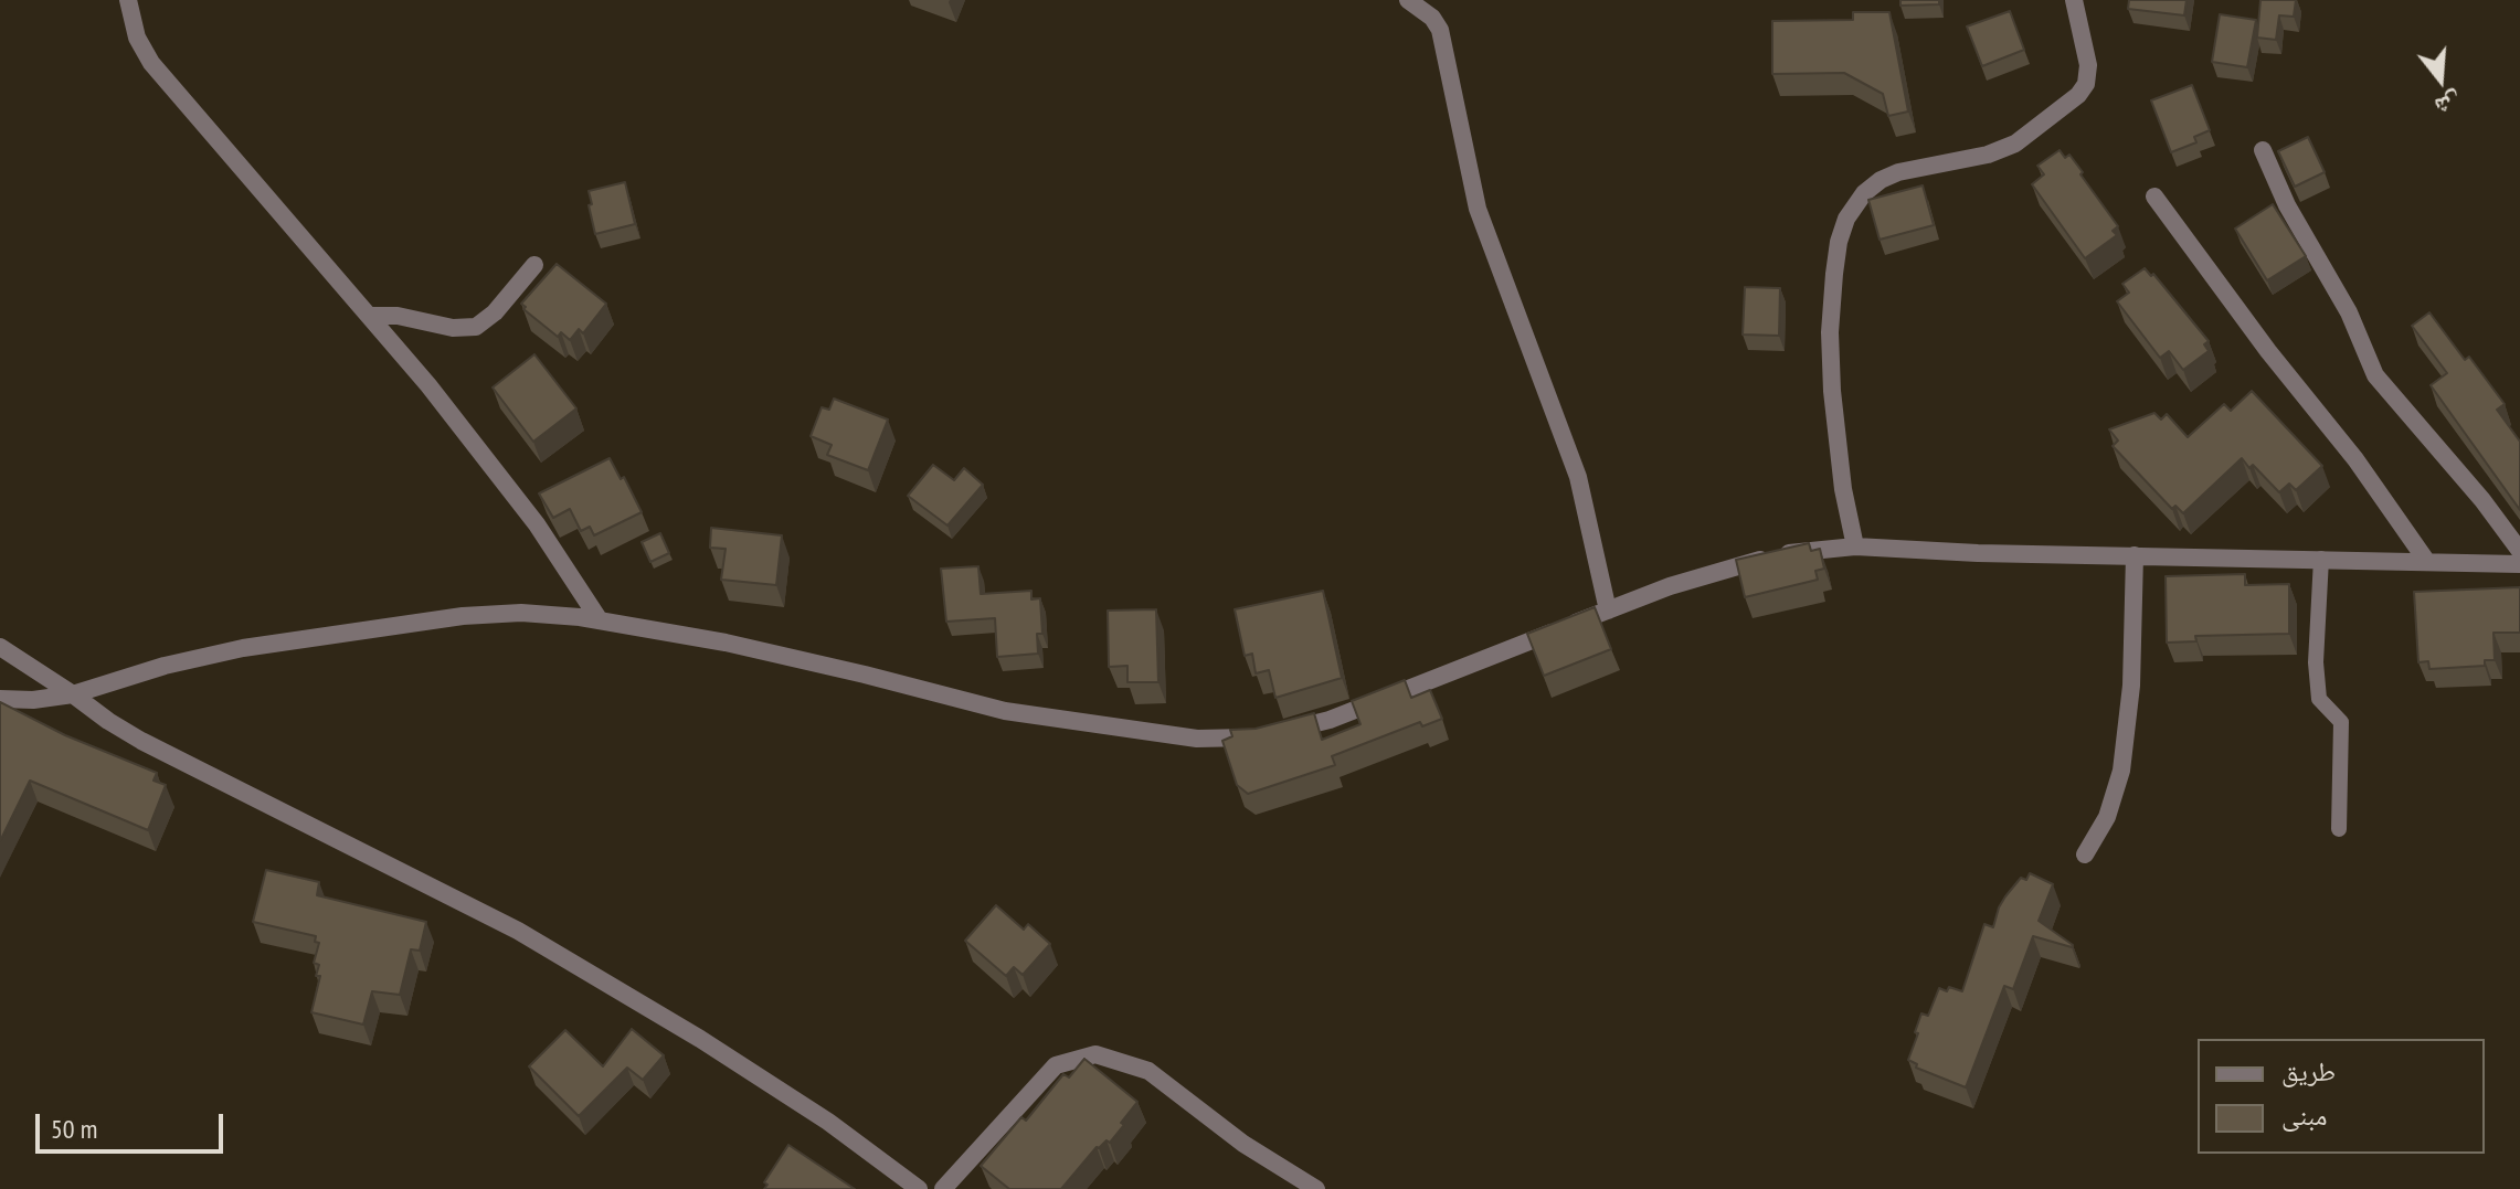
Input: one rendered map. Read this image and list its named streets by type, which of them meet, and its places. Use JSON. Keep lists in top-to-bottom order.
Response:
{
  "legend": ["طريق", "مبنى"],
  "scale_bar": "50 m",
  "north": "bottom"
}
